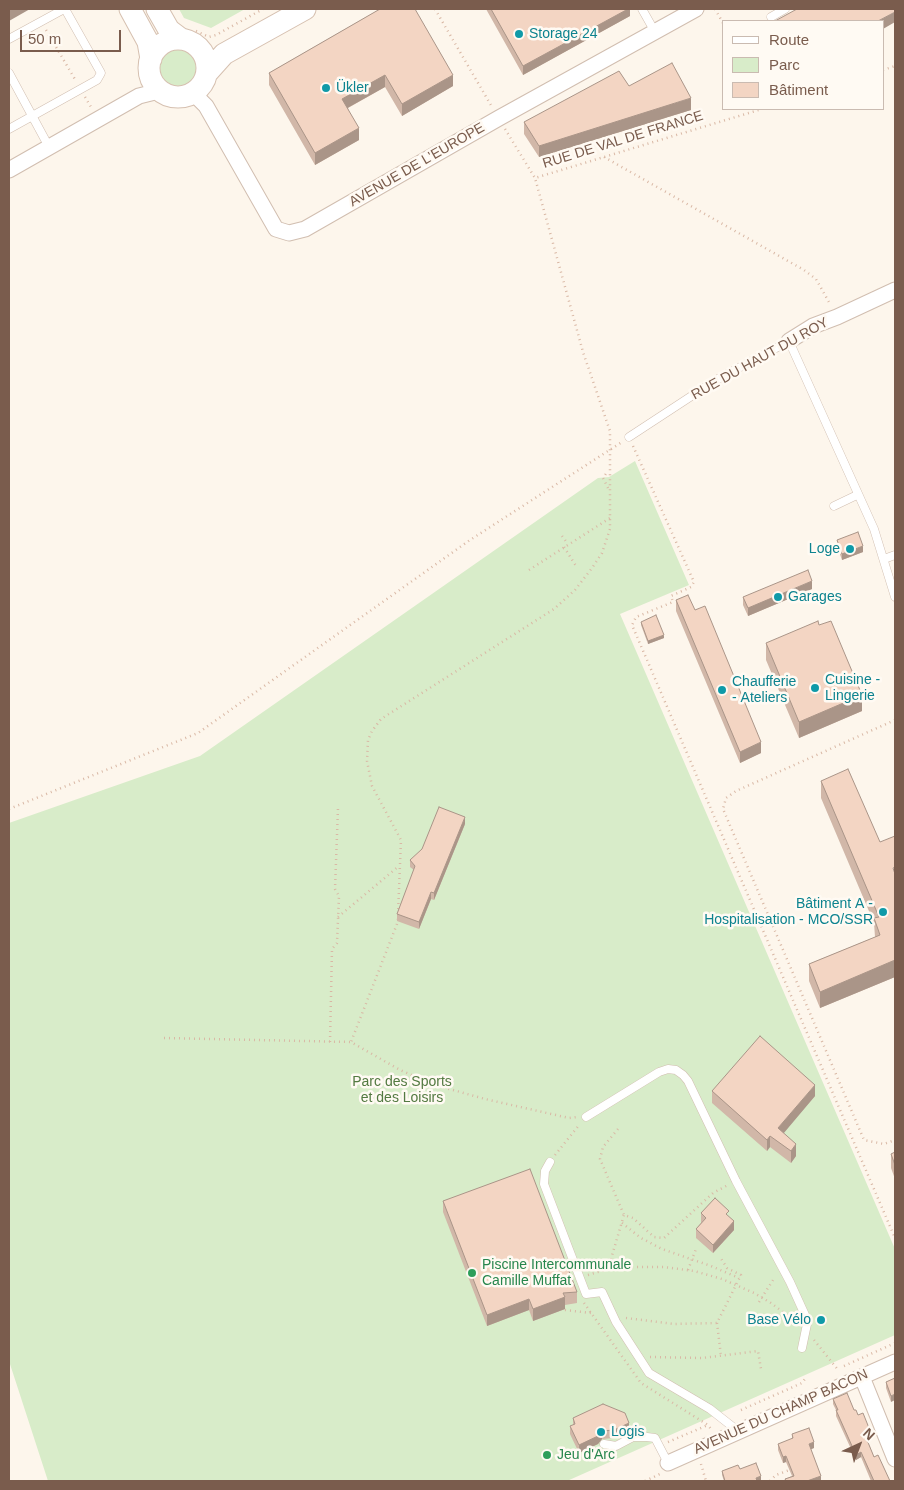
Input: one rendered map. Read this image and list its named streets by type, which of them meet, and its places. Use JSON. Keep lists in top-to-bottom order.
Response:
{
  "streets": {
    "street": ["AVENUE DE L'EUROPE", "RUE DU HAUT DU ROY", "AVENUE DU CHAMP BACON"],
    "path": ["RUE DE VAL DE FRANCE"]
  },
  "crossings": [
    ["RUE DE VAL DE FRANCE", "AVENUE DE L'EUROPE"]
  ],
  "parks": ["Parc des Sports et des Loisirs"],
  "places": [
    "Storage 24",
    "Ükler",
    "Loge",
    "Garages",
    "Cuisine - Lingerie",
    "Chaufferie - Ateliers",
    "Bâtiment A - Hospitalisation - MCO/SSR",
    "Piscine Intercommunale Camille Muffat",
    "Base Vélo",
    "Logis",
    "Jeu d'Arc"
  ],
  "legend": ["Route", "Parc", "Bâtiment"],
  "scale_bar": "50 m",
  "north": "top right"
}
